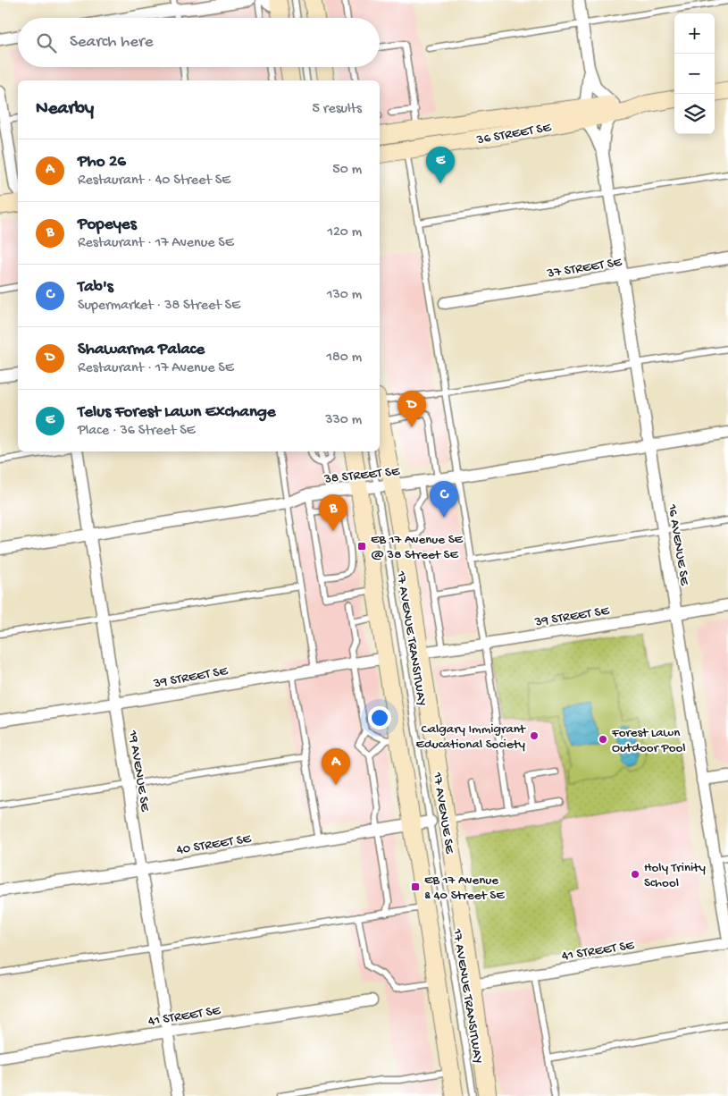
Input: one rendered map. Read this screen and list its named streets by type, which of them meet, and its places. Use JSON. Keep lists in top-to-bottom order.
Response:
{
  "streets": {
    "main road": ["36 STREET SE", "17 AVENUE SE"],
    "street": [
      "37 STREET SE",
      "38 STREET SE",
      "16 AVENUE SE",
      "39 STREET SE",
      "19 AVENUE SE",
      "40 STREET SE",
      "41 STREET SE"
    ],
    "lane": ["17 AVENUE TRANSITWAY"]
  },
  "crossings": [
    ["36 STREET SE", "16 AVENUE SE"],
    ["37 STREET SE", "16 AVENUE SE"],
    ["38 STREET SE", "16 AVENUE SE"],
    ["38 STREET SE", "17 AVENUE TRANSITWAY"],
    ["38 STREET SE", "19 AVENUE SE"],
    ["38 STREET SE", "17 AVENUE SE"],
    ["16 AVENUE SE", "39 STREET SE"],
    ["39 STREET SE", "19 AVENUE SE"],
    ["39 STREET SE", "17 AVENUE SE"],
    ["17 AVENUE TRANSITWAY", "17 AVENUE SE"],
    ["17 AVENUE TRANSITWAY", "40 STREET SE"],
    ["19 AVENUE SE", "40 STREET SE"],
    ["19 AVENUE SE", "41 STREET SE"],
    ["17 AVENUE SE", "40 STREET SE"],
    ["17 AVENUE SE", "41 STREET SE"]
  ],
  "places": {
    "transit": ["EB 17 Avenue SE @ 38 Street SE", "EB 17 Avenue & 40 Street SE"],
    "other": ["Calgary Immigrant Educational Society", "Forest Lawn Outdoor Pool", "Holy Trinity School"]
  },
  "page": {
    "map_buttons": ["+", "−"],
    "search": "Search here",
    "heading": ["Nearby", "5 results"],
    "list": [
      {
        "mark": "A",
        "name": "Pho 26",
        "note": "Restaurant · 40 Street SE",
        "value": "50 m"
      },
      {
        "mark": "B",
        "name": "Popeyes",
        "note": "Restaurant · 17 Avenue SE",
        "value": "120 m"
      },
      {
        "mark": "C",
        "name": "Tab's",
        "note": "Supermarket · 38 Street SE",
        "value": "130 m"
      },
      {
        "mark": "D",
        "name": "Shawarma Palace",
        "note": "Restaurant · 17 Avenue SE",
        "value": "180 m"
      },
      {
        "mark": "E",
        "name": "Telus Forest Lawn Exchange",
        "note": "Place · 36 Street SE",
        "value": "330 m"
      }
    ],
    "pins": [
      "E",
      "D",
      "C",
      "B",
      "A"
    ]
  }
}
